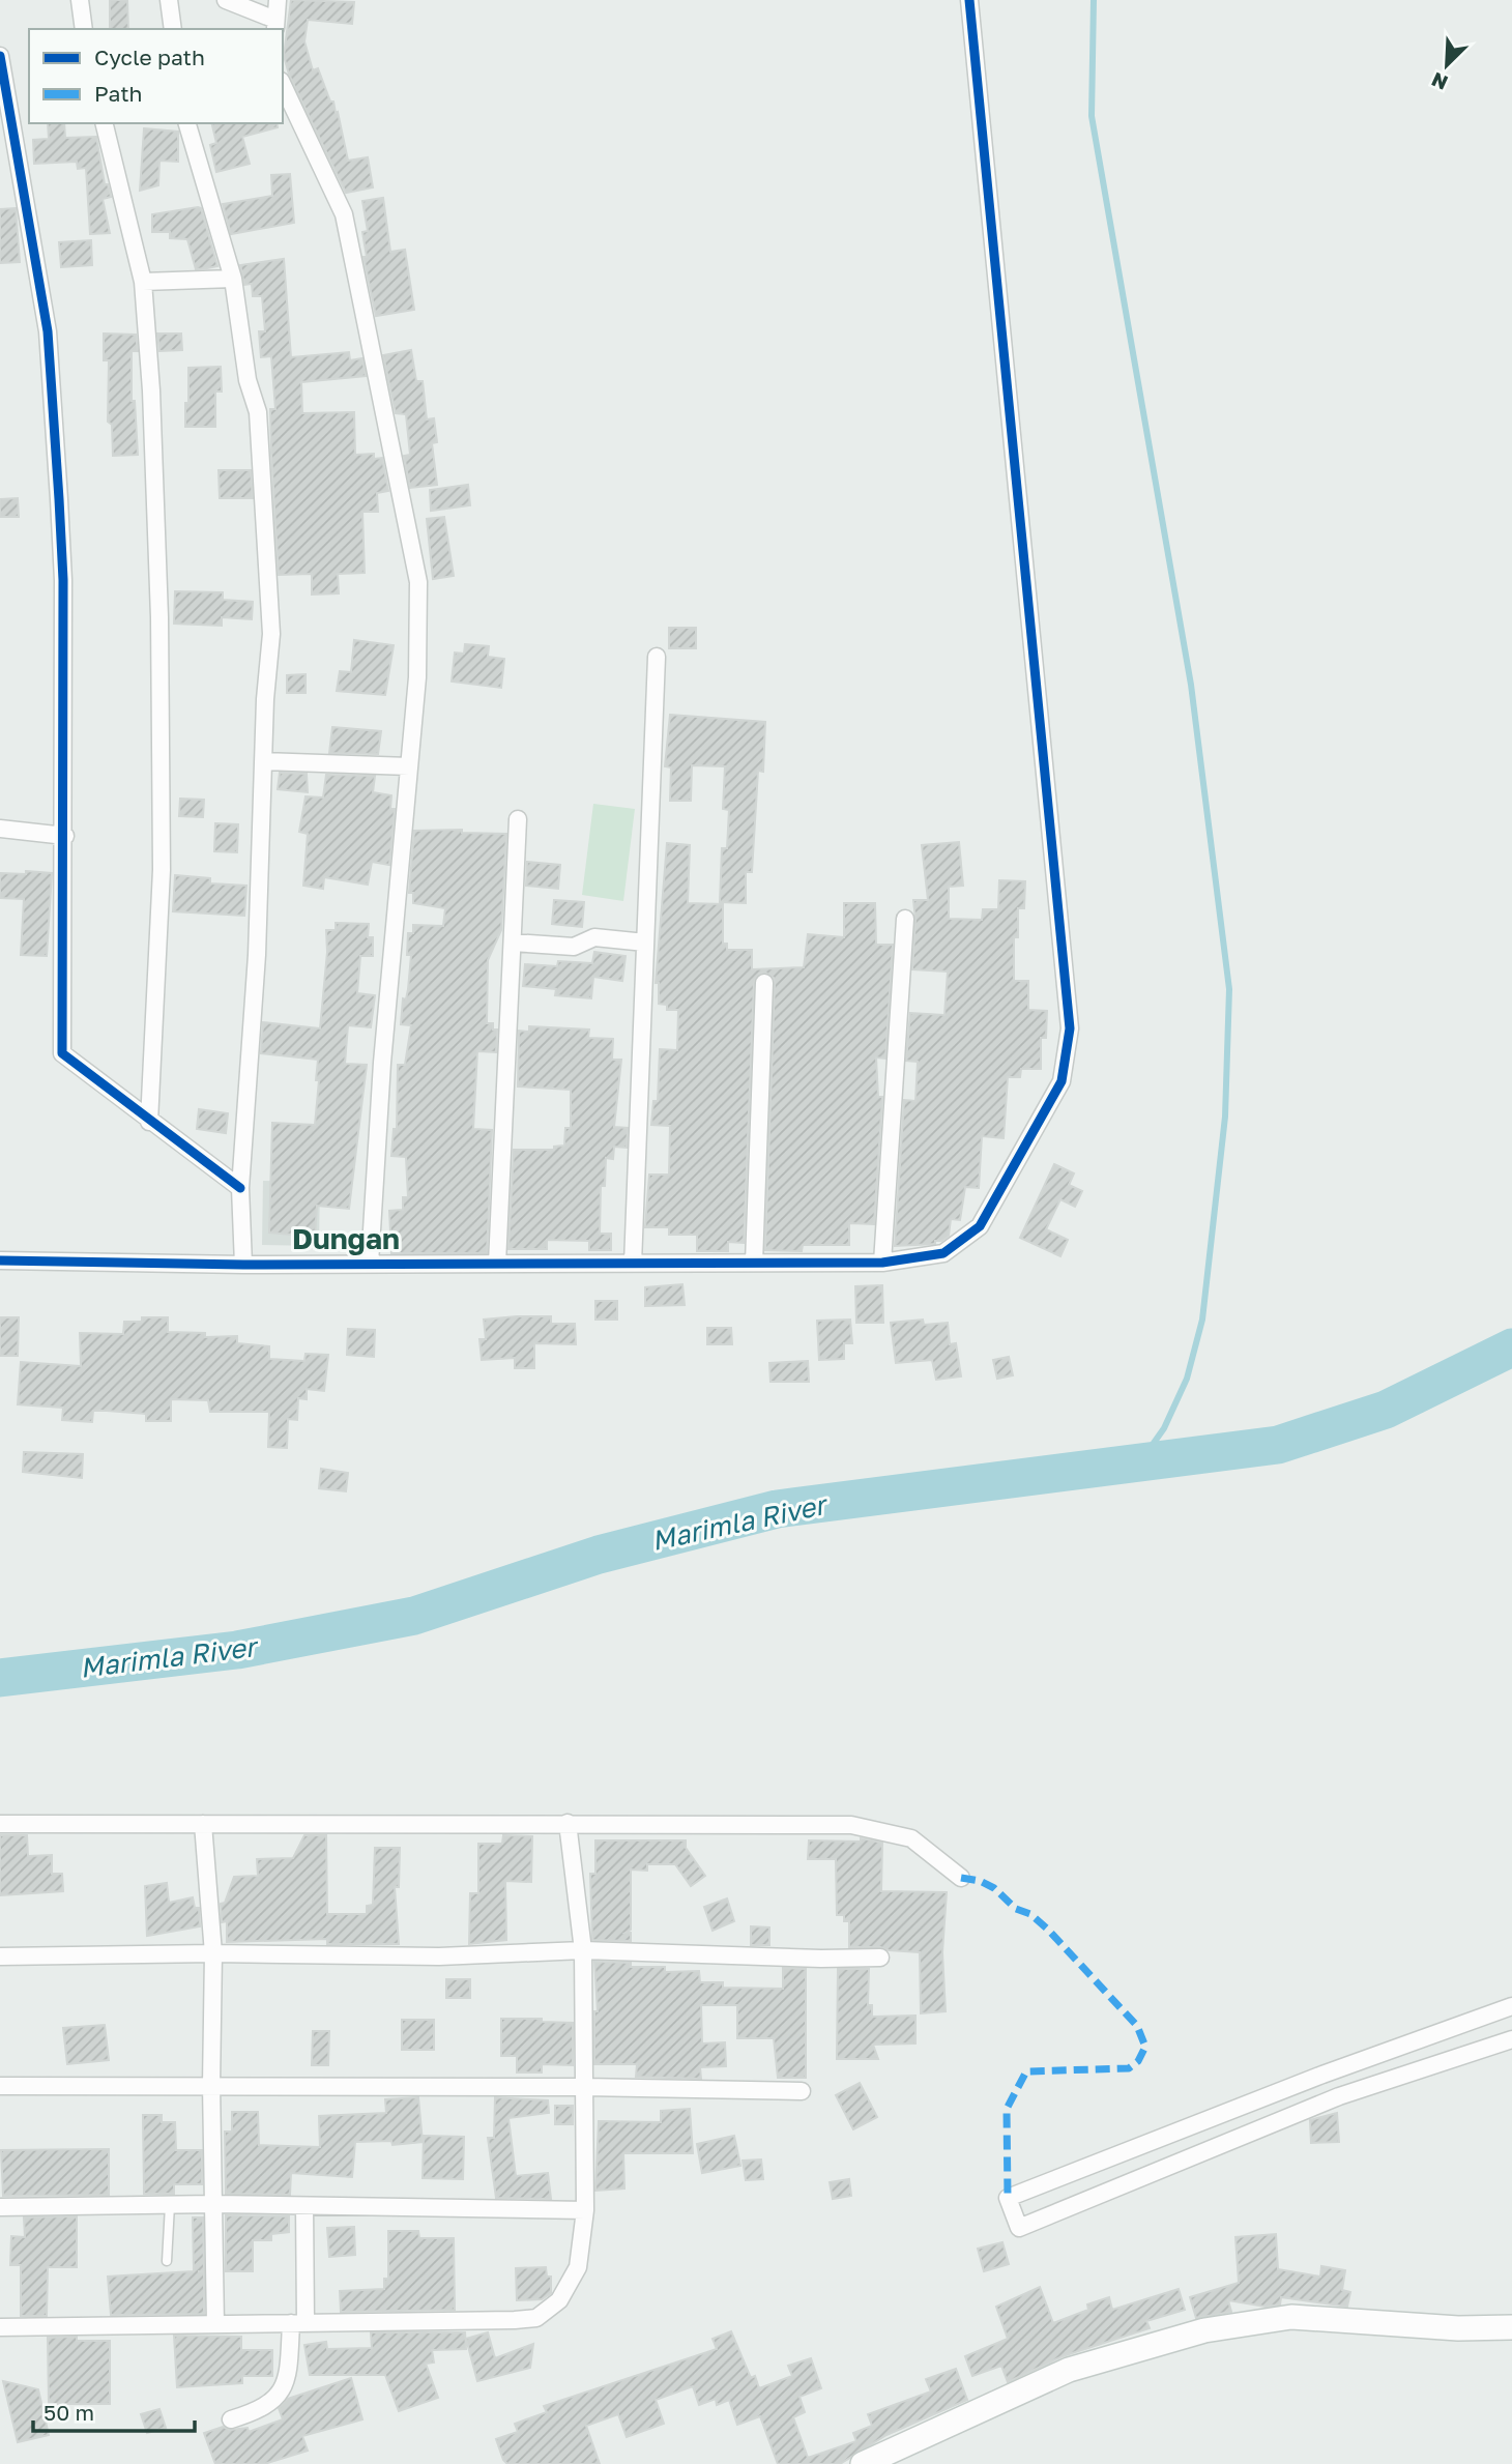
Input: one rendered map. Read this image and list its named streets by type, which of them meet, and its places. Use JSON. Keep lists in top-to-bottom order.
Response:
{
  "districts": ["Dungan"],
  "water": ["Marimla River"],
  "legend": ["Cycle path", "Path"],
  "scale_bar": "50 m",
  "north": "bottom left"
}
